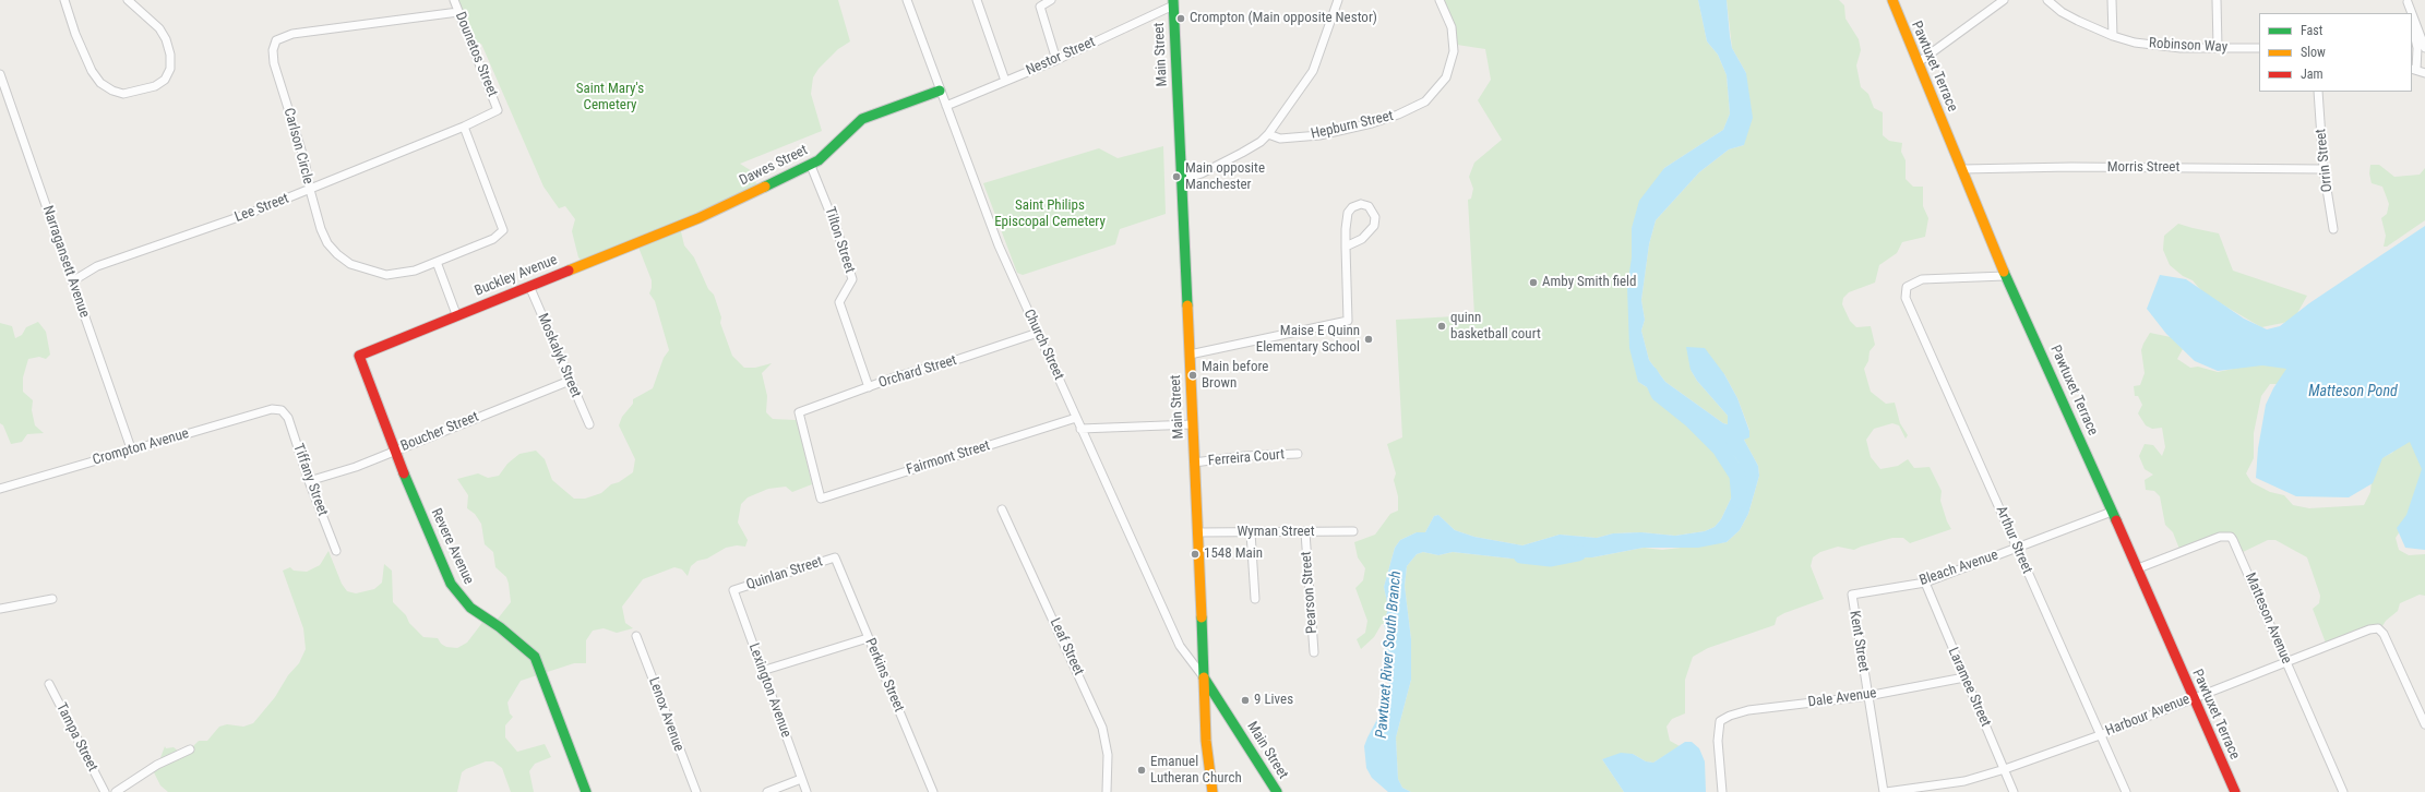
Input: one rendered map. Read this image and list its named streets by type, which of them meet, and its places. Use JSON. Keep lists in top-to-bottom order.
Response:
{
  "streets": {
    "street": [
      "Robinson Way",
      "Dounetos Street",
      "Main Street",
      "Nestor Street",
      "Pawtuxet Terrace",
      "Hepburn Street",
      "Carlson Circle",
      "Orrin Street",
      "Dawes Street",
      "Morris Street",
      "Lee Street",
      "Tilton Street",
      "Narragansett Avenue",
      "Buckley Avenue",
      "Church Street",
      "Moskalyk Street",
      "Orchard Street",
      "Boucher Street",
      "Crompton Avenue",
      "Fairmont Street",
      "Ferreira Court",
      "Tiffany Street",
      "Wyman Street",
      "Arthur Street",
      "Revere Avenue",
      "Bleach Avenue",
      "Quinlan Street",
      "Pearson Street",
      "Matteson Avenue",
      "Kent Street",
      "Leaf Street",
      "Perkins Street",
      "Laramee Street",
      "Lexington Avenue",
      "Dale Avenue",
      "Lenox Avenue",
      "Harbour Avenue",
      "Tampa Street"
    ]
  },
  "crossings": [
    ["Dounetos Street", "Carlson Circle"],
    ["Dounetos Street", "Lee Street"],
    ["Main Street", "Nestor Street"],
    ["Main Street", "Church Street"],
    ["Main Street", "Ferreira Court"],
    ["Main Street", "Wyman Street"],
    ["Nestor Street", "Church Street"],
    ["Pawtuxet Terrace", "Morris Street"],
    ["Pawtuxet Terrace", "Arthur Street"],
    ["Pawtuxet Terrace", "Bleach Avenue"],
    ["Pawtuxet Terrace", "Matteson Avenue"],
    ["Pawtuxet Terrace", "Harbour Avenue"],
    ["Carlson Circle", "Lee Street"],
    ["Orrin Street", "Morris Street"],
    ["Dawes Street", "Tilton Street"],
    ["Dawes Street", "Buckley Avenue"],
    ["Dawes Street", "Church Street"],
    ["Lee Street", "Narragansett Avenue"],
    ["Tilton Street", "Orchard Street"],
    ["Narragansett Avenue", "Crompton Avenue"],
    ["Buckley Avenue", "Moskalyk Street"],
    ["Buckley Avenue", "Revere Avenue"],
    ["Church Street", "Orchard Street"],
    ["Church Street", "Fairmont Street"],
    ["Moskalyk Street", "Boucher Street"],
    ["Orchard Street", "Fairmont Street"],
    ["Boucher Street", "Tiffany Street"],
    ["Boucher Street", "Revere Avenue"],
    ["Crompton Avenue", "Tiffany Street"],
    ["Wyman Street", "Pearson Street"],
    ["Arthur Street", "Bleach Avenue"],
    ["Arthur Street", "Harbour Avenue"],
    ["Bleach Avenue", "Kent Street"],
    ["Bleach Avenue", "Laramee Street"],
    ["Quinlan Street", "Perkins Street"],
    ["Quinlan Street", "Lexington Avenue"],
    ["Matteson Avenue", "Harbour Avenue"],
    ["Kent Street", "Dale Avenue"],
    ["Kent Street", "Harbour Avenue"],
    ["Laramee Street", "Dale Avenue"],
    ["Laramee Street", "Harbour Avenue"]
  ],
  "water": ["Matteson Pond", "Pawtuxet River South Branch"],
  "parks": ["Saint Mary's Cemetery", "Saint Philips Episcopal Cemetery"],
  "places": [
    "Crompton (Main opposite Nestor)",
    "Main opposite Manchester",
    "Amby Smith field",
    "quinn basketball court",
    "Maise E Quinn Elementary School",
    "Main before Brown",
    "1548 Main",
    "9 Lives",
    "Emanuel Lutheran Church"
  ],
  "legend": ["Fast", "Slow", "Jam"]
}
